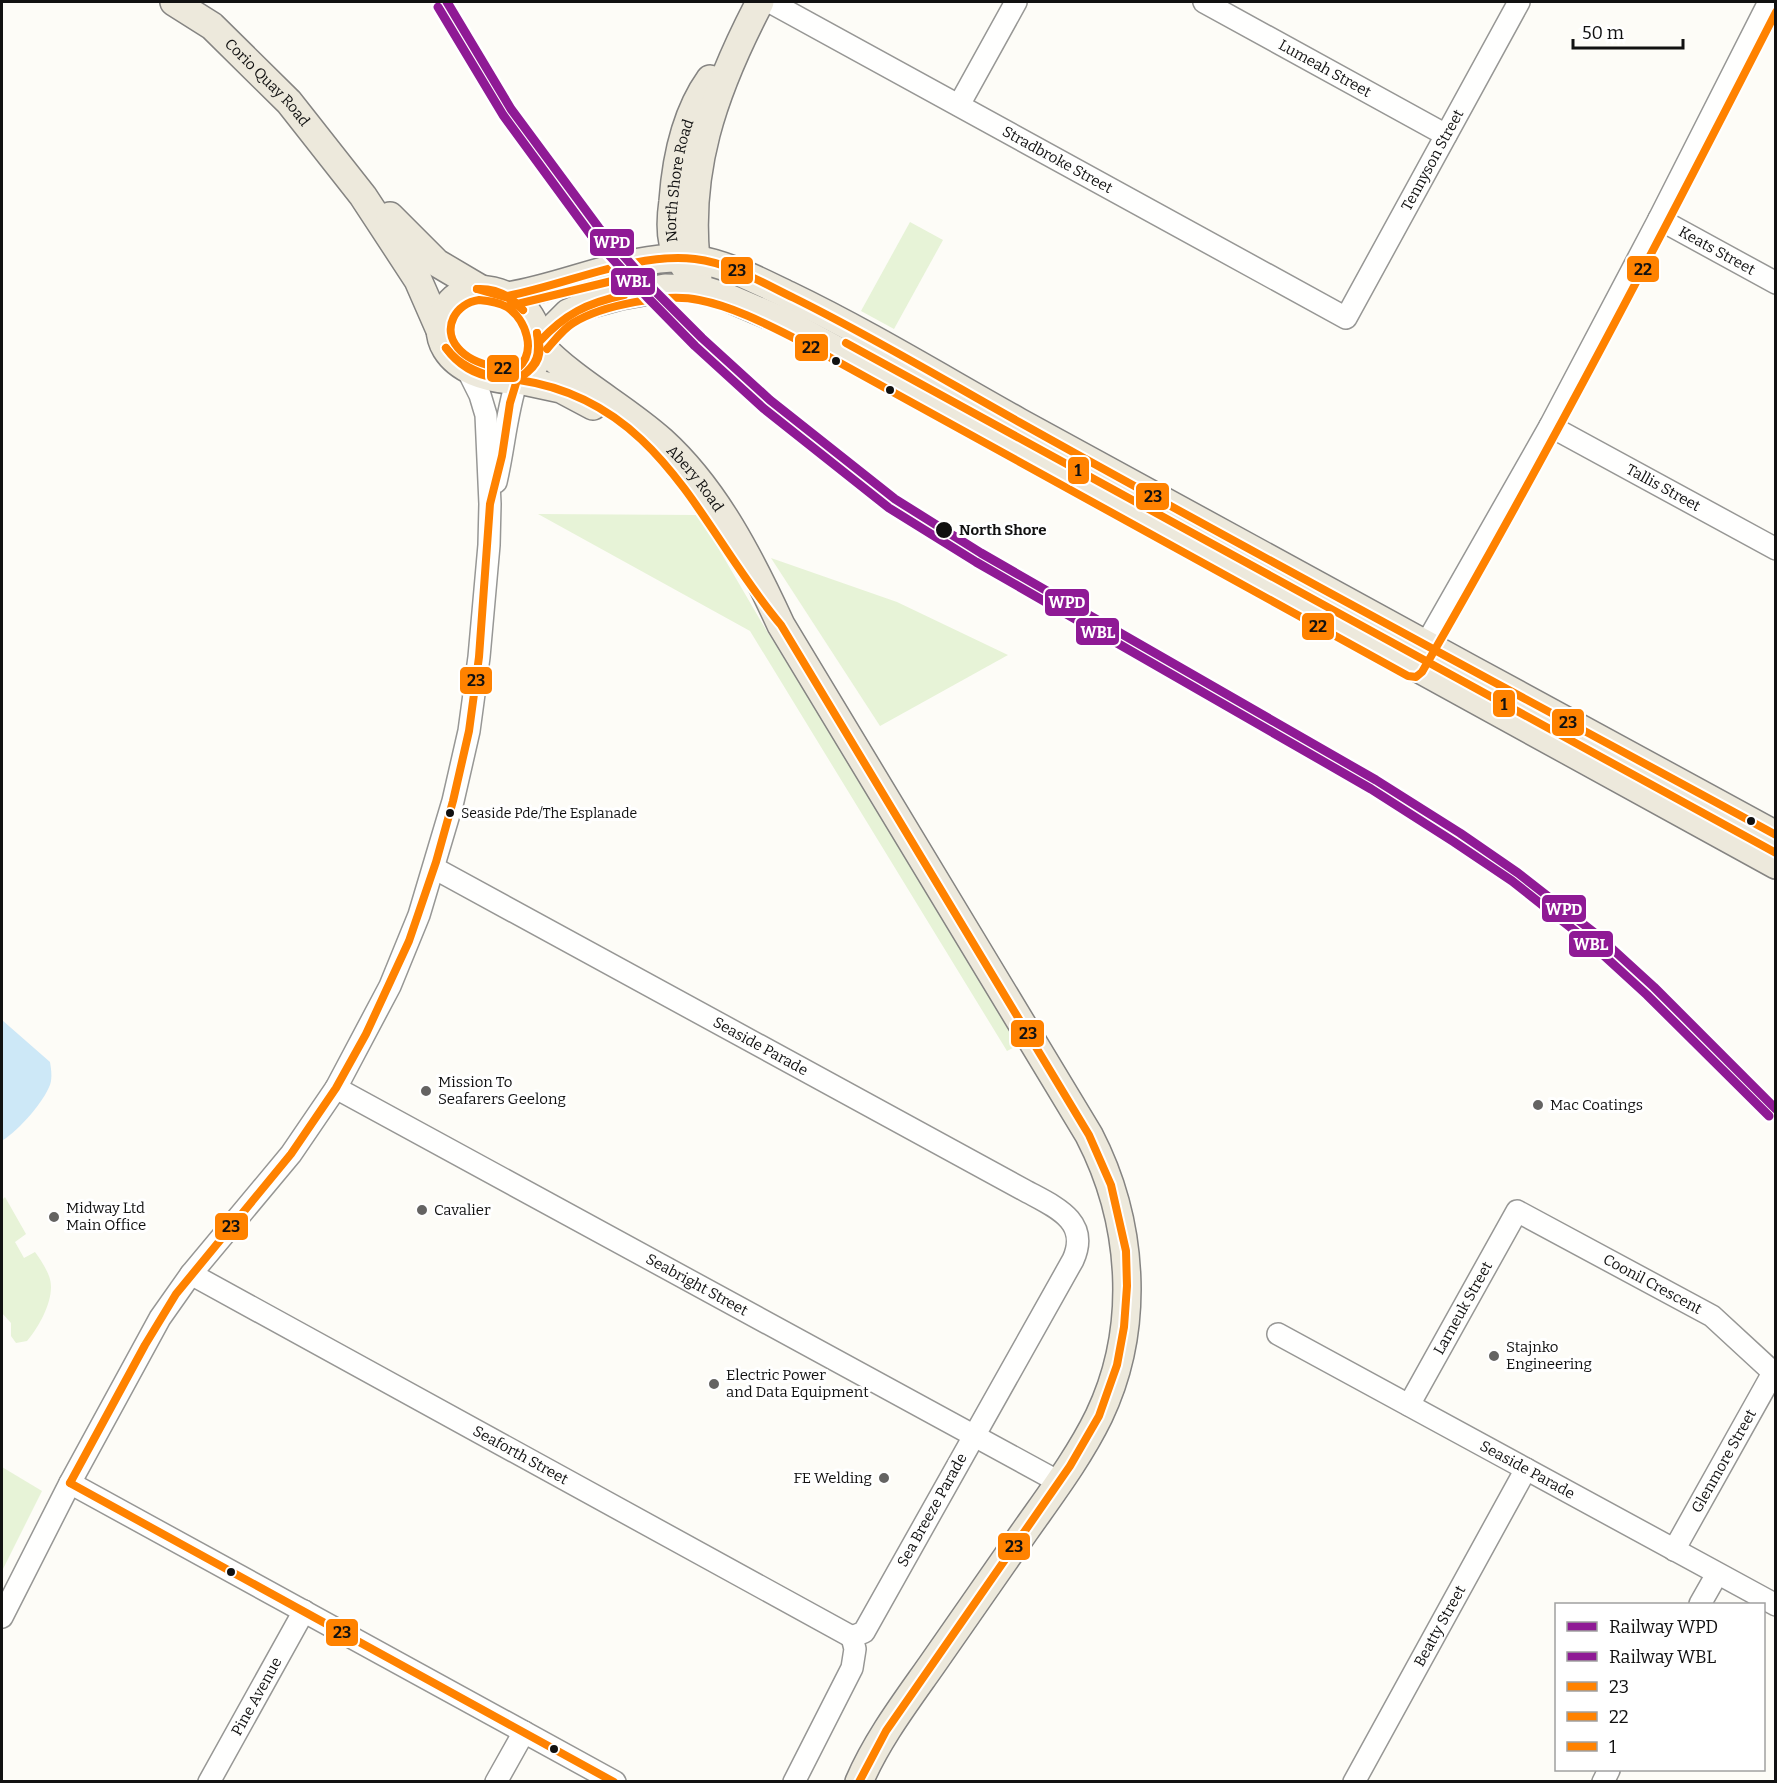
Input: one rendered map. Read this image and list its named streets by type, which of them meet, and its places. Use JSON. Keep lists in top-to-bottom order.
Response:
{
  "streets": {
    "main road": ["Corio Quay Road", "North Shore Road", "Abery Road"],
    "street": [
      "Lumeah Street",
      "Stradbroke Street",
      "Tennyson Street",
      "Keats Street",
      "Tallis Street",
      "Seaside Parade",
      "Coonil Crescent",
      "Seabright Street",
      "Larneuk Street",
      "Seaforth Street",
      "Glenmore Street",
      "Sea Breeze Parade",
      "Beatty Street",
      "Pine Avenue"
    ]
  },
  "crossings": [
    ["Lumeah Street", "Tennyson Street"],
    ["Corio Quay Road", "Abery Road"],
    ["Stradbroke Street", "Tennyson Street"],
    ["Abery Road", "Seabright Street"],
    ["Seaside Parade", "Larneuk Street"],
    ["Seaside Parade", "Glenmore Street"],
    ["Seaside Parade", "Sea Breeze Parade"],
    ["Seaside Parade", "Beatty Street"],
    ["Coonil Crescent", "Larneuk Street"],
    ["Coonil Crescent", "Glenmore Street"],
    ["Seabright Street", "Sea Breeze Parade"],
    ["Seaforth Street", "Sea Breeze Parade"]
  ],
  "places": [
    "North Shore",
    "Seaside Pde/The Esplanade",
    "Mission To Seafarers Geelong",
    "Mac Coatings",
    "Cavalier",
    "Midway Ltd Main Office",
    "Stajnko Engineering",
    "Electric Power and Data Equipment",
    "FE Welding"
  ],
  "lines": [
    "rail line WPD",
    "rail line WBL",
    "transit line 22",
    "transit line 23",
    "transit line 1"
  ],
  "legend": [
    "Railway WPD",
    "Railway WBL",
    "23",
    "22",
    "1"
  ],
  "scale_bar": "50 m"
}
